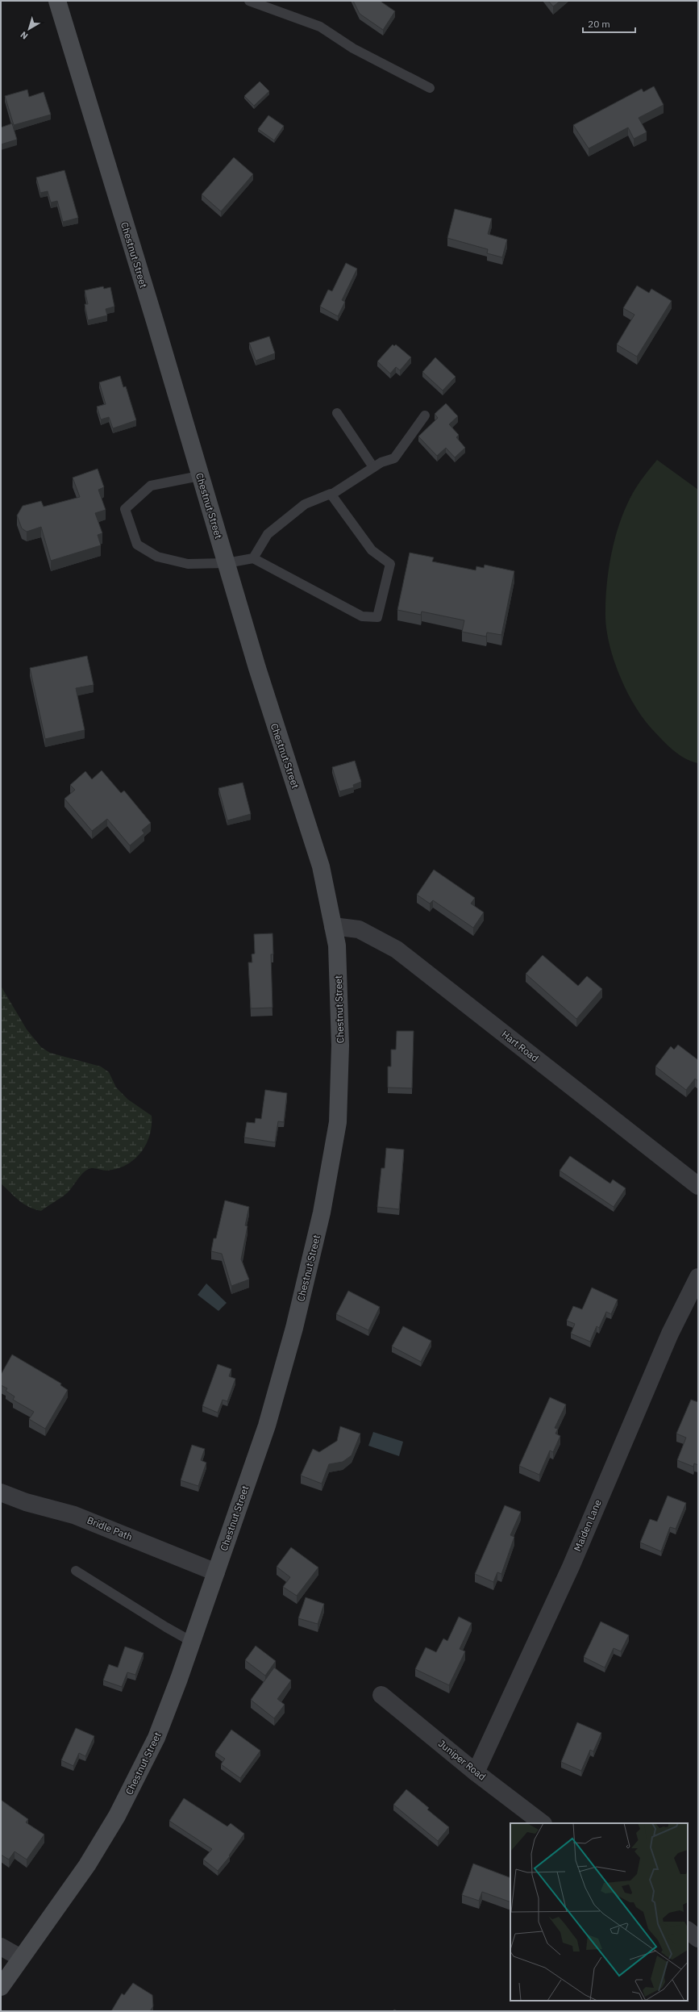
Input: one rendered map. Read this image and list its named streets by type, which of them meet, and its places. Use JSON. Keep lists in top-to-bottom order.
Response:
{
  "streets": {
    "street": [
      "Chestnut Street",
      "Hart Road",
      "Maiden Lane",
      "Bridle Path",
      "Juniper Road"
    ]
  },
  "crossings": [
    ["Chestnut Street", "Hart Road"],
    ["Chestnut Street", "Bridle Path"],
    ["Maiden Lane", "Juniper Road"]
  ],
  "scale_bar": "20 m",
  "north": "bottom left"
}
